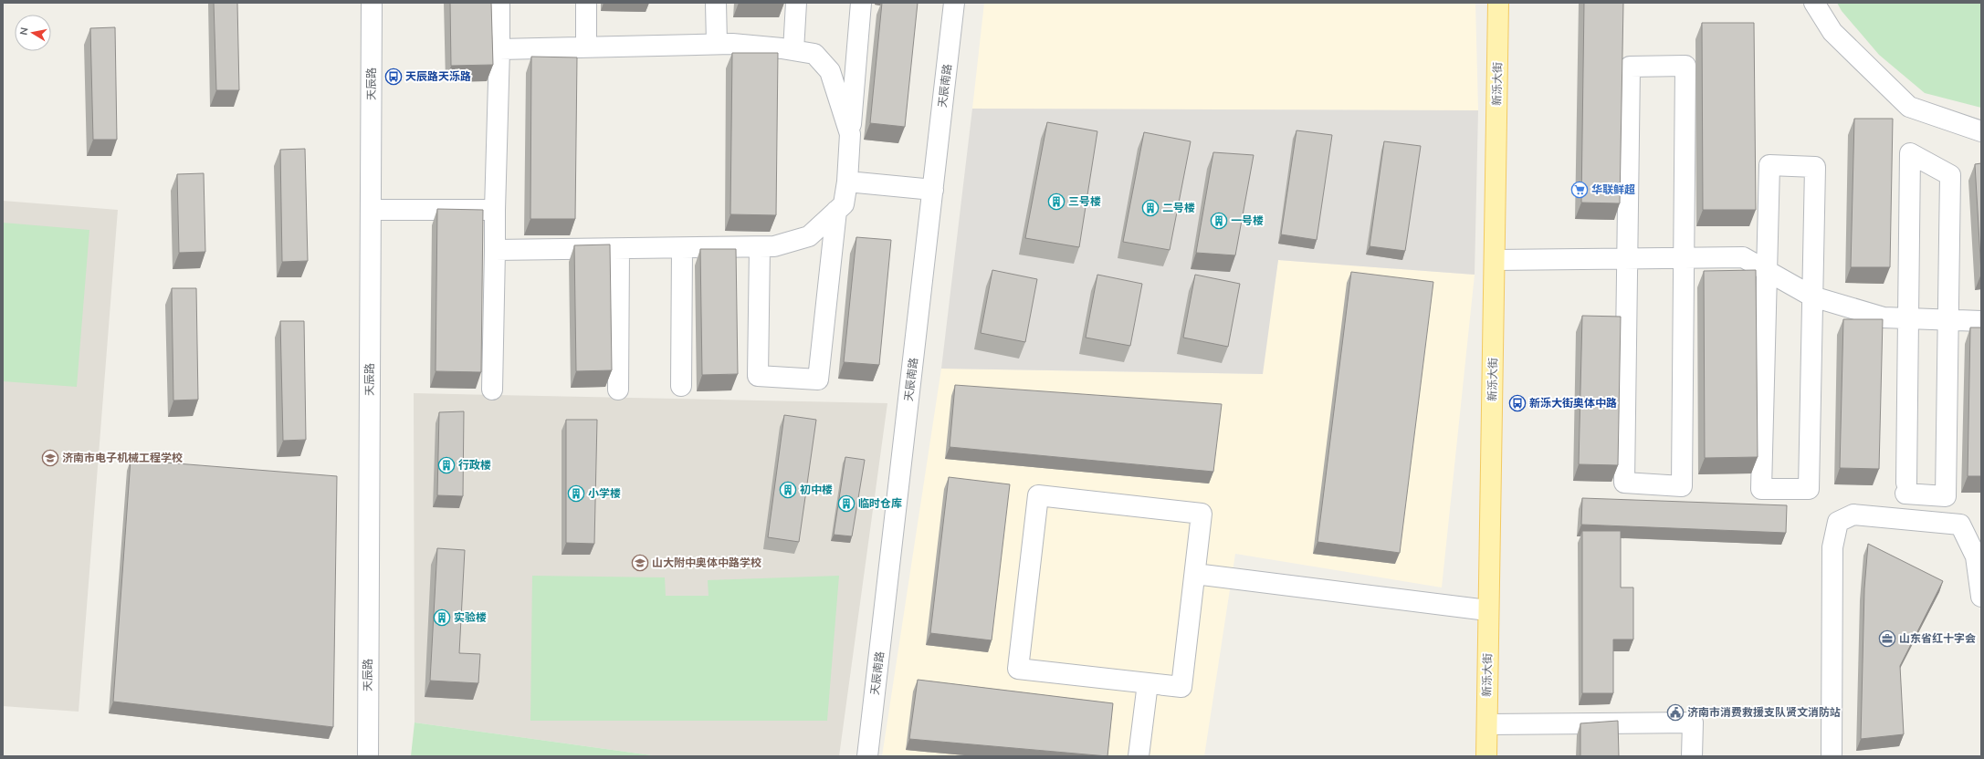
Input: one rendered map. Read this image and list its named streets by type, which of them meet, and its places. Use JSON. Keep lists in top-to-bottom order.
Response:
{
  "streets": {
    "main road": ["新泺大街"],
    "street": ["天辰路", "天辰南路"]
  },
  "places": {
    "bus stop": ["天辰路天泺路", "新泺大街奥体中路"],
    "supermarket": ["华联鲜超"],
    "building": [
      "三号楼",
      "二号楼",
      "一号楼",
      "行政楼",
      "初中楼",
      "小学楼",
      "临时仓库",
      "实验楼"
    ],
    "school or university": ["济南市电子机械工程学校", "山大附中奥体中路学校"],
    "office": ["山东省红十字会"],
    "public building": ["济南市消费救援支队贤文消防站"]
  },
  "north": "left"
}
